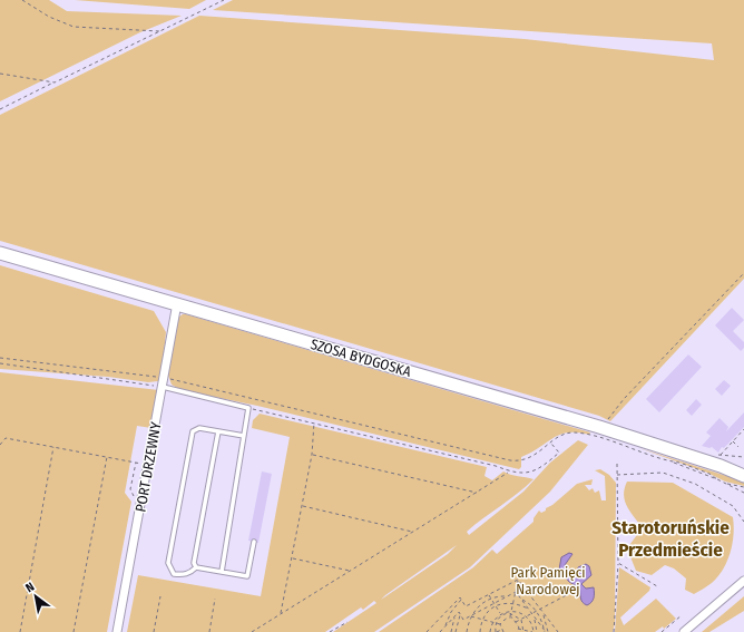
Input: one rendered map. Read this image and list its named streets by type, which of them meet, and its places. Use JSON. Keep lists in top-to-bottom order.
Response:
{
  "streets": {
    "main road": ["SZOSA BYDGOSKA"],
    "street": ["PORT DRZEWNY"]
  },
  "crossings": [
    ["SZOSA BYDGOSKA", "PORT DRZEWNY"]
  ],
  "districts": ["Starotoruńskie Przedmieście"],
  "parks": ["Park Pamięci Narodowej"],
  "north": "top left"
}
